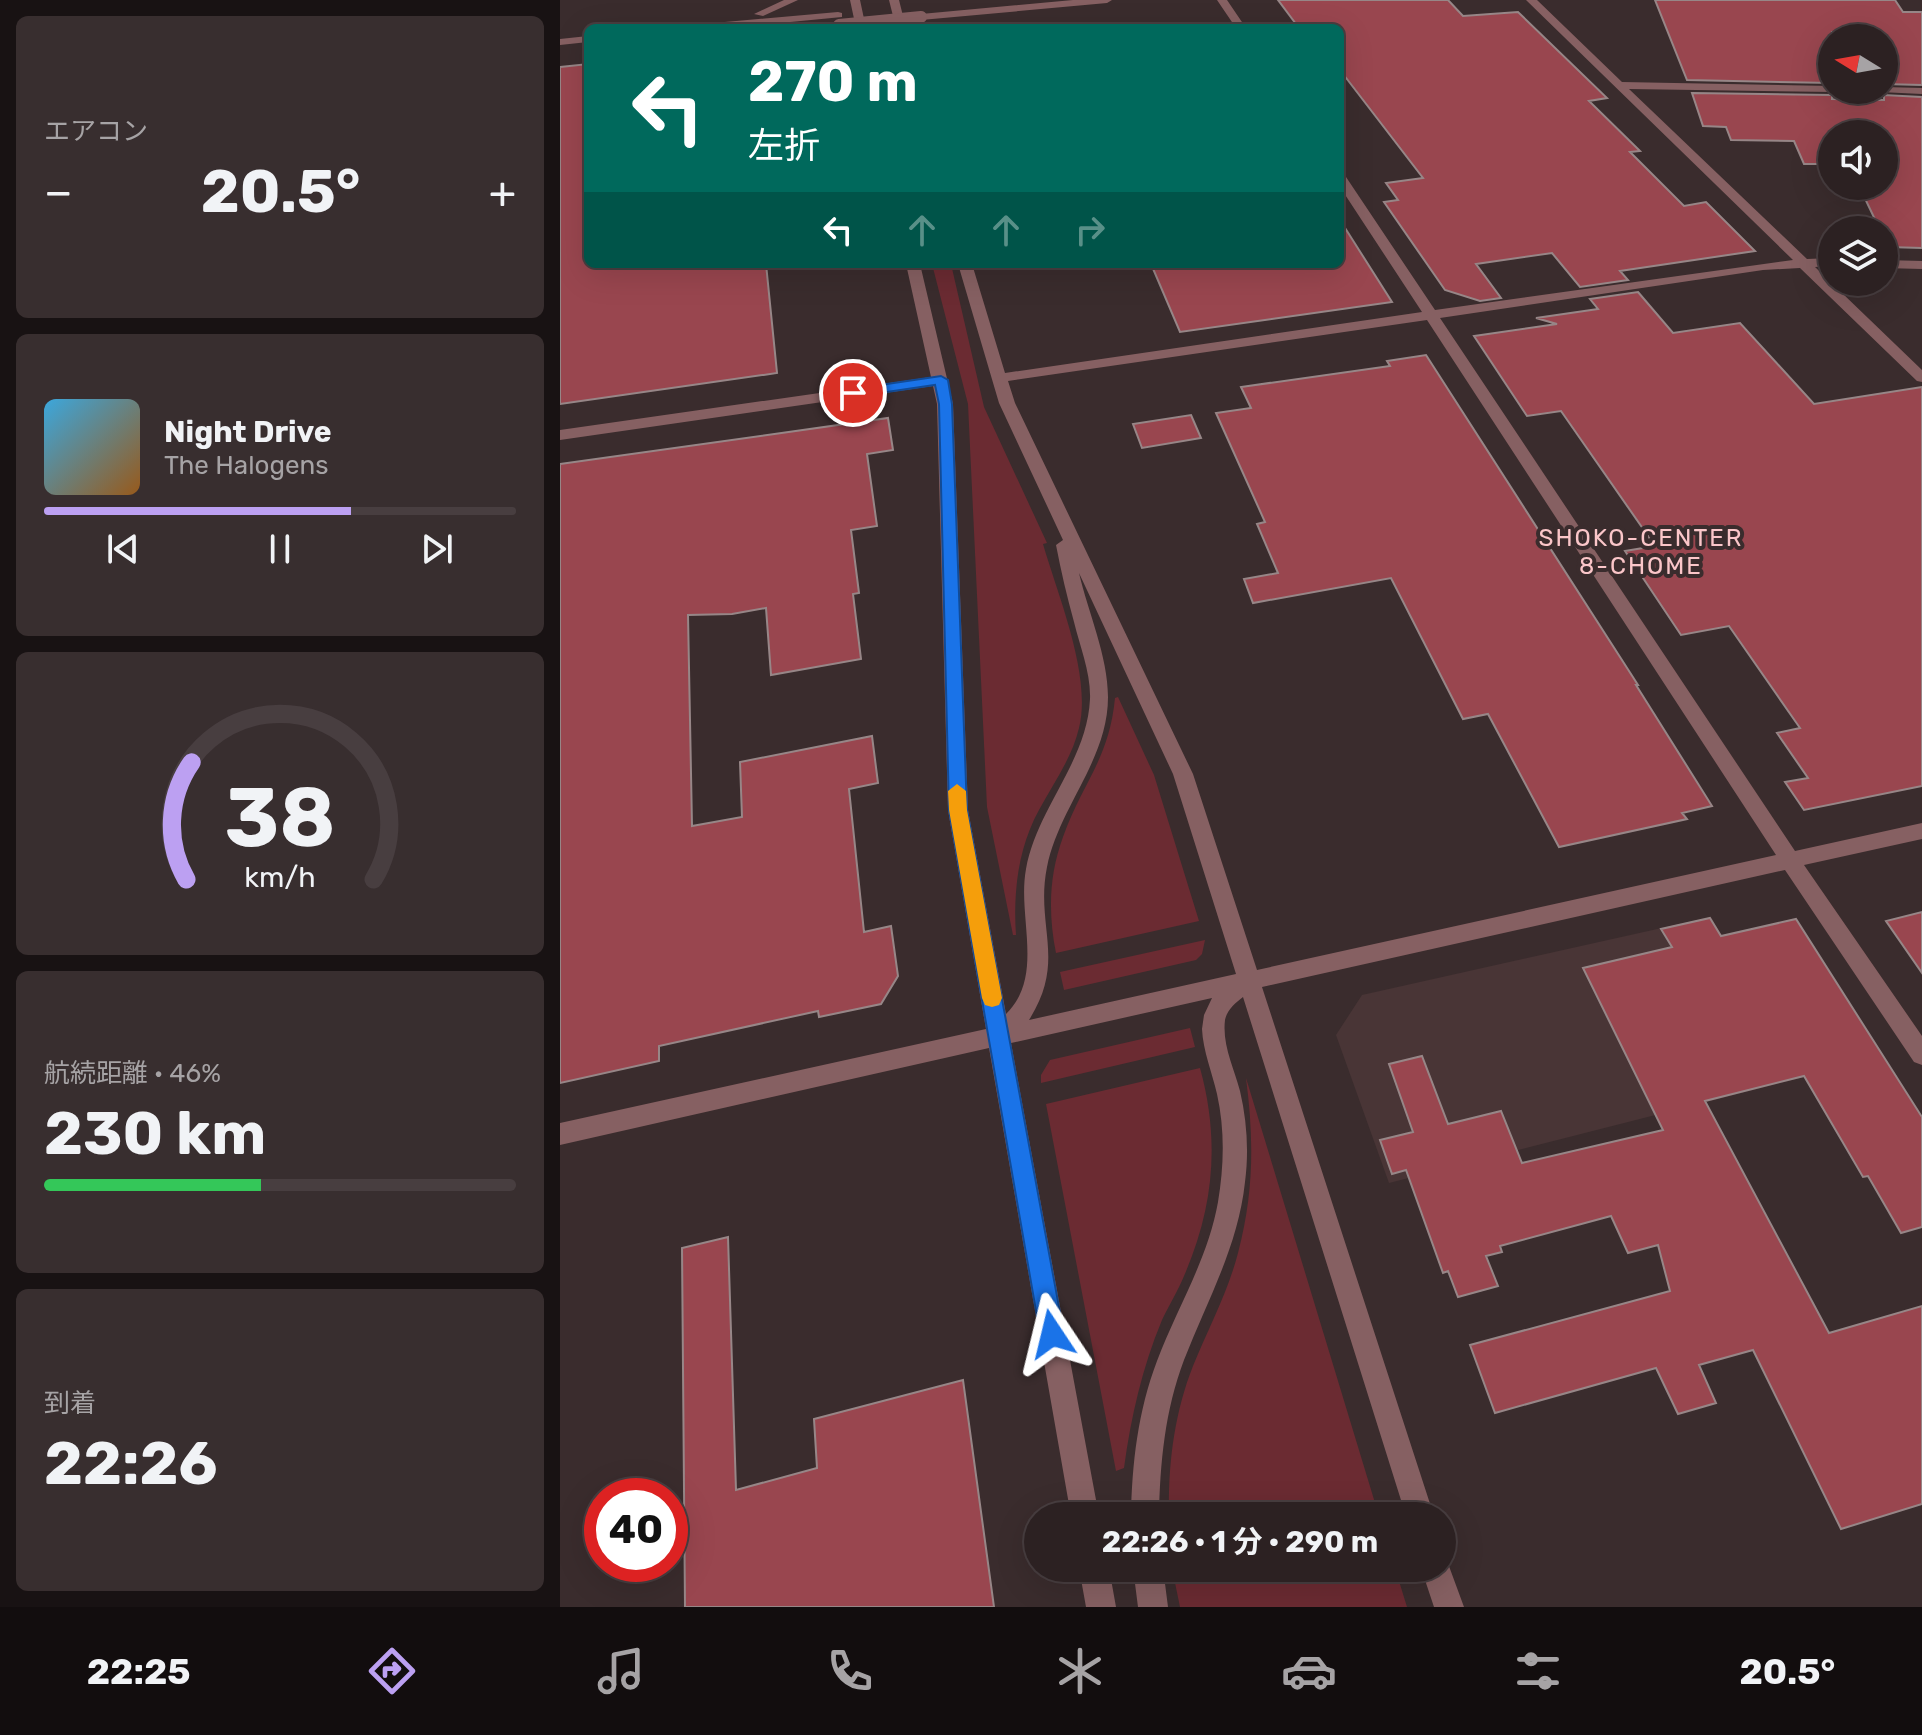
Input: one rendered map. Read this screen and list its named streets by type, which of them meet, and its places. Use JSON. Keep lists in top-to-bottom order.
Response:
{
  "districts": ["SHOKO-CENTER 8-CHOME"],
  "north": "left",
  "page": {
    "tile": [
      "エアコン",
      ["航続距離 · 46%", "230 km"],
      ["到着", "22:26"]
    ],
    "turn": ["270 m", "左折"],
    "heat": ["−", "20.5°", "+"],
    "song": ["Night Drive", "The Halogens"],
    "limit": "40",
    "trip": "22:26 · 1 分 · 290 m",
    "tabs": ["22:25", "20.5°"],
    "gauge": ["38", "km/h"]
  }
}
